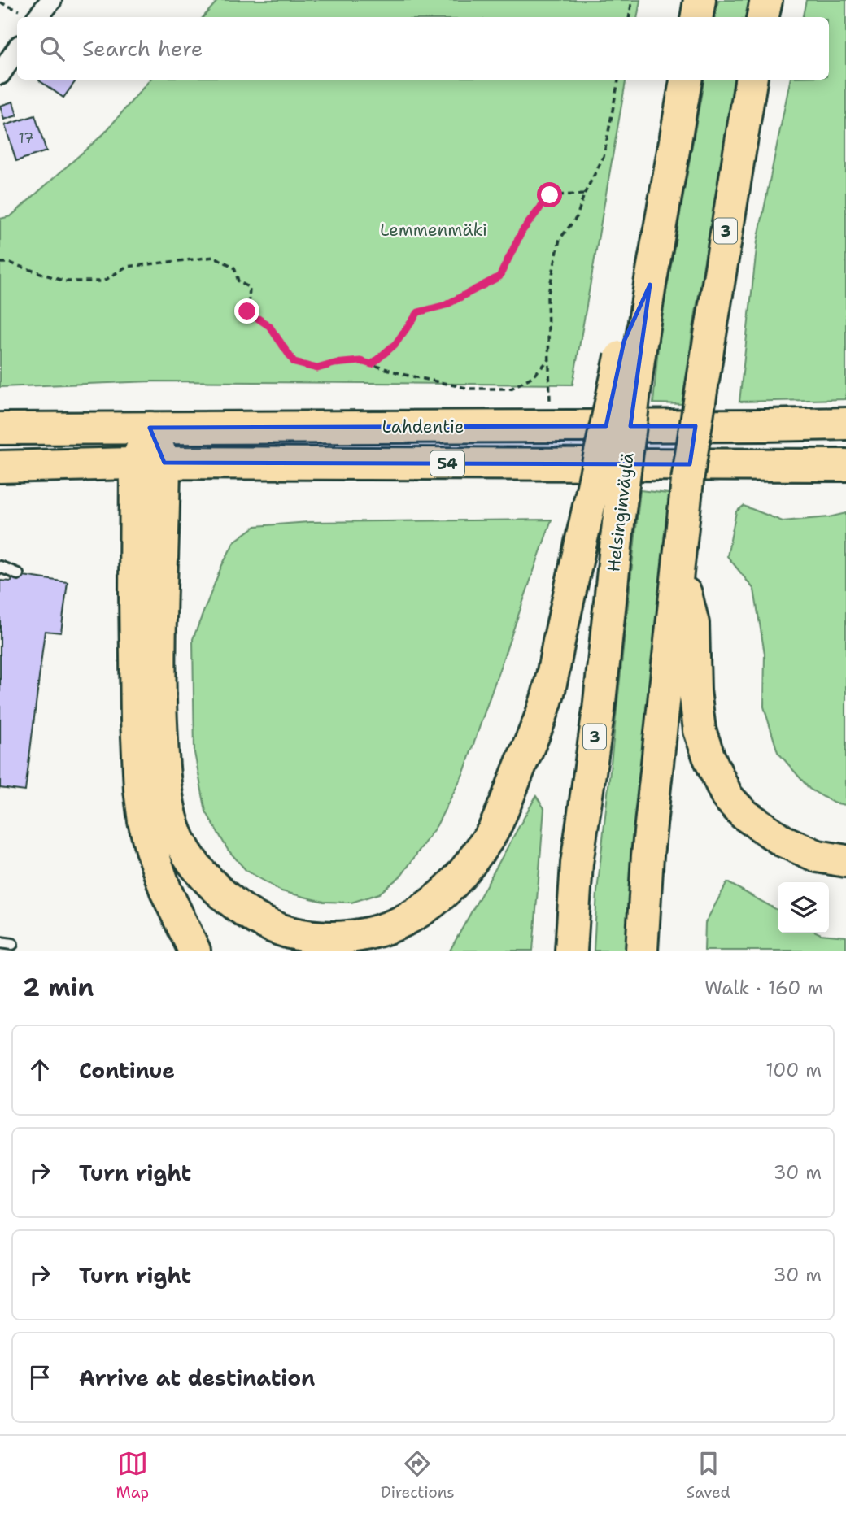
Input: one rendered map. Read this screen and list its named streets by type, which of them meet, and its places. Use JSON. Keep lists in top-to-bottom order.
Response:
{
  "streets": {
    "main road": [
      "3",
      "Lahdentie",
      "54",
      "Helsinginväylä"
    ]
  },
  "parks": ["Lemmenmäki"],
  "house_numbers": ["17"],
  "page": {
    "search": "Search here",
    "heading": ["2 min", "Walk · 160 m"],
    "list": [
      ["Continue", "100 m"],
      ["Turn right", "30 m"],
      ["Turn right", "30 m"],
      "Arrive at destination"
    ],
    "nav": ["Map", "Directions", "Saved"]
  }
}
